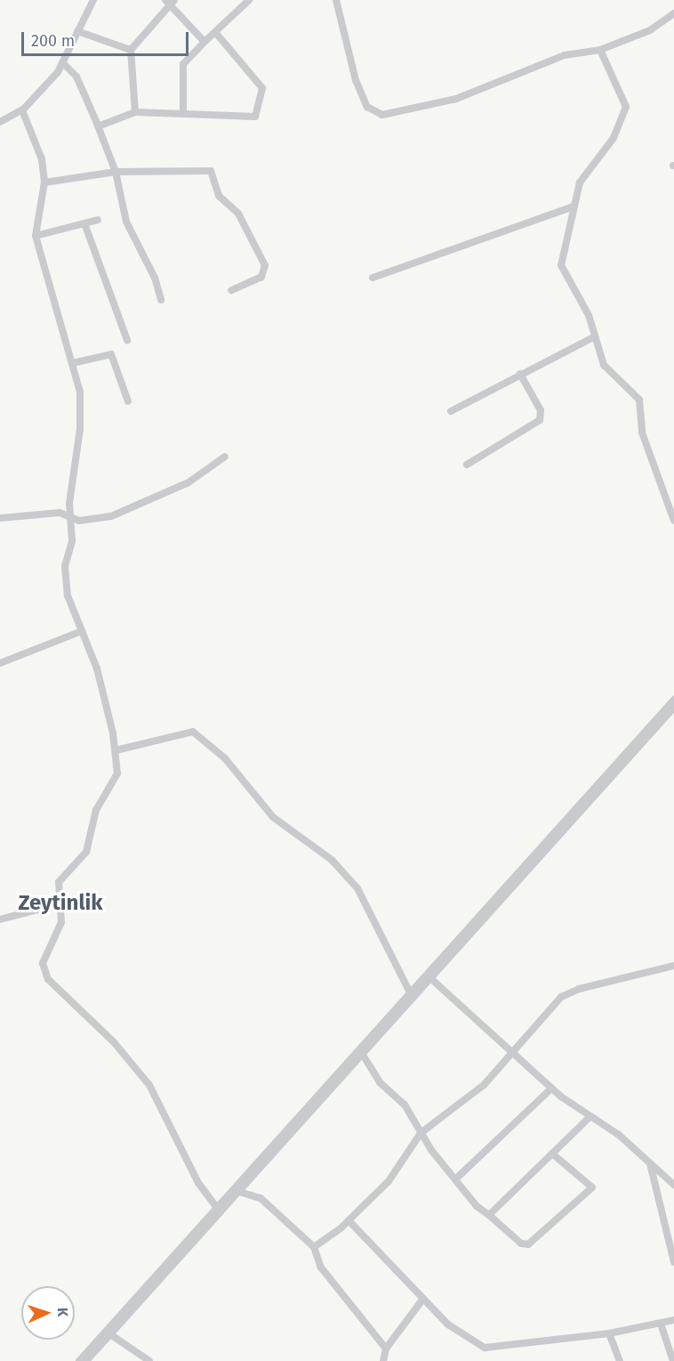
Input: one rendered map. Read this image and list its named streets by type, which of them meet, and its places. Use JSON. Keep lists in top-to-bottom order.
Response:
{
  "districts": ["Zeytinlik"],
  "scale_bar": "200 m",
  "north": "right"
}
